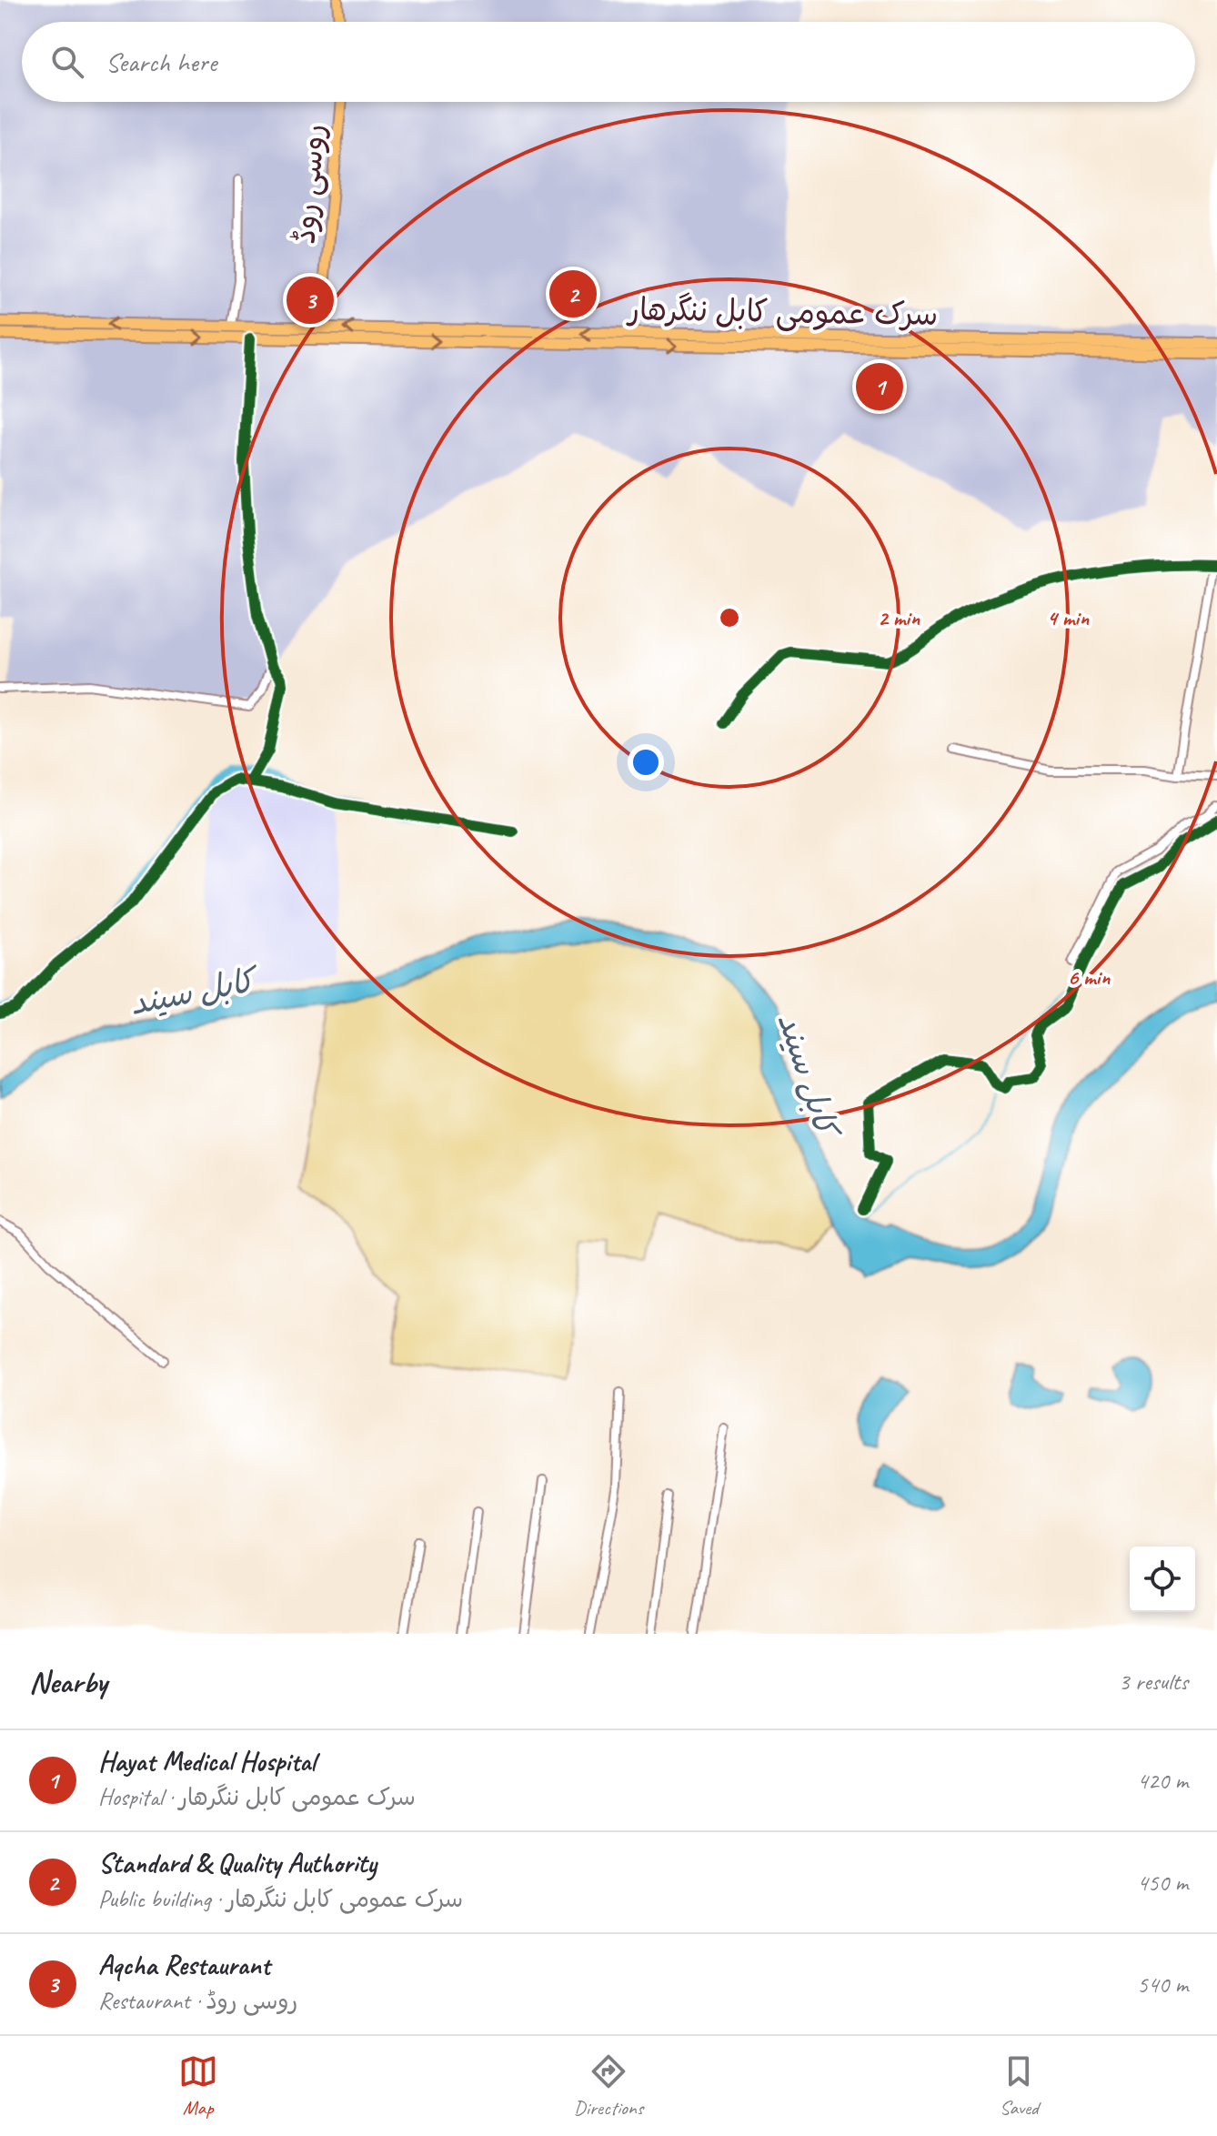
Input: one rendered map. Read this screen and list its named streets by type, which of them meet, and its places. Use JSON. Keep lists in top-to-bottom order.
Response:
{
  "streets": {
    "highway": ["سرک عمومی کابل ننگرهار"],
    "main road": ["روسی روڈ"]
  },
  "crossings": [
    ["روسی روڈ", "سرک عمومی کابل ننگرهار"]
  ],
  "water": ["کابل سيند"],
  "page": {
    "search": "Search here",
    "pins": ["2", "3", "1"],
    "heading": ["Nearby", "3 results"],
    "list": [
      {
        "mark": "1",
        "name": "Hayat Medical Hospital",
        "note": "Hospital · سرک عمومی کابل ننگرهار",
        "value": "420 m"
      },
      {
        "mark": "2",
        "name": "Standard & Quality Authority",
        "note": "Public building · سرک عمومی کابل ننگرهار",
        "value": "450 m"
      },
      {
        "mark": "3",
        "name": "Aqcha Restaurant",
        "note": "Restaurant · روسی روڈ",
        "value": "540 m"
      }
    ],
    "nav": ["Map", "Directions", "Saved"]
  },
  "rings": ["2 min", "4 min", "6 min"]
}
